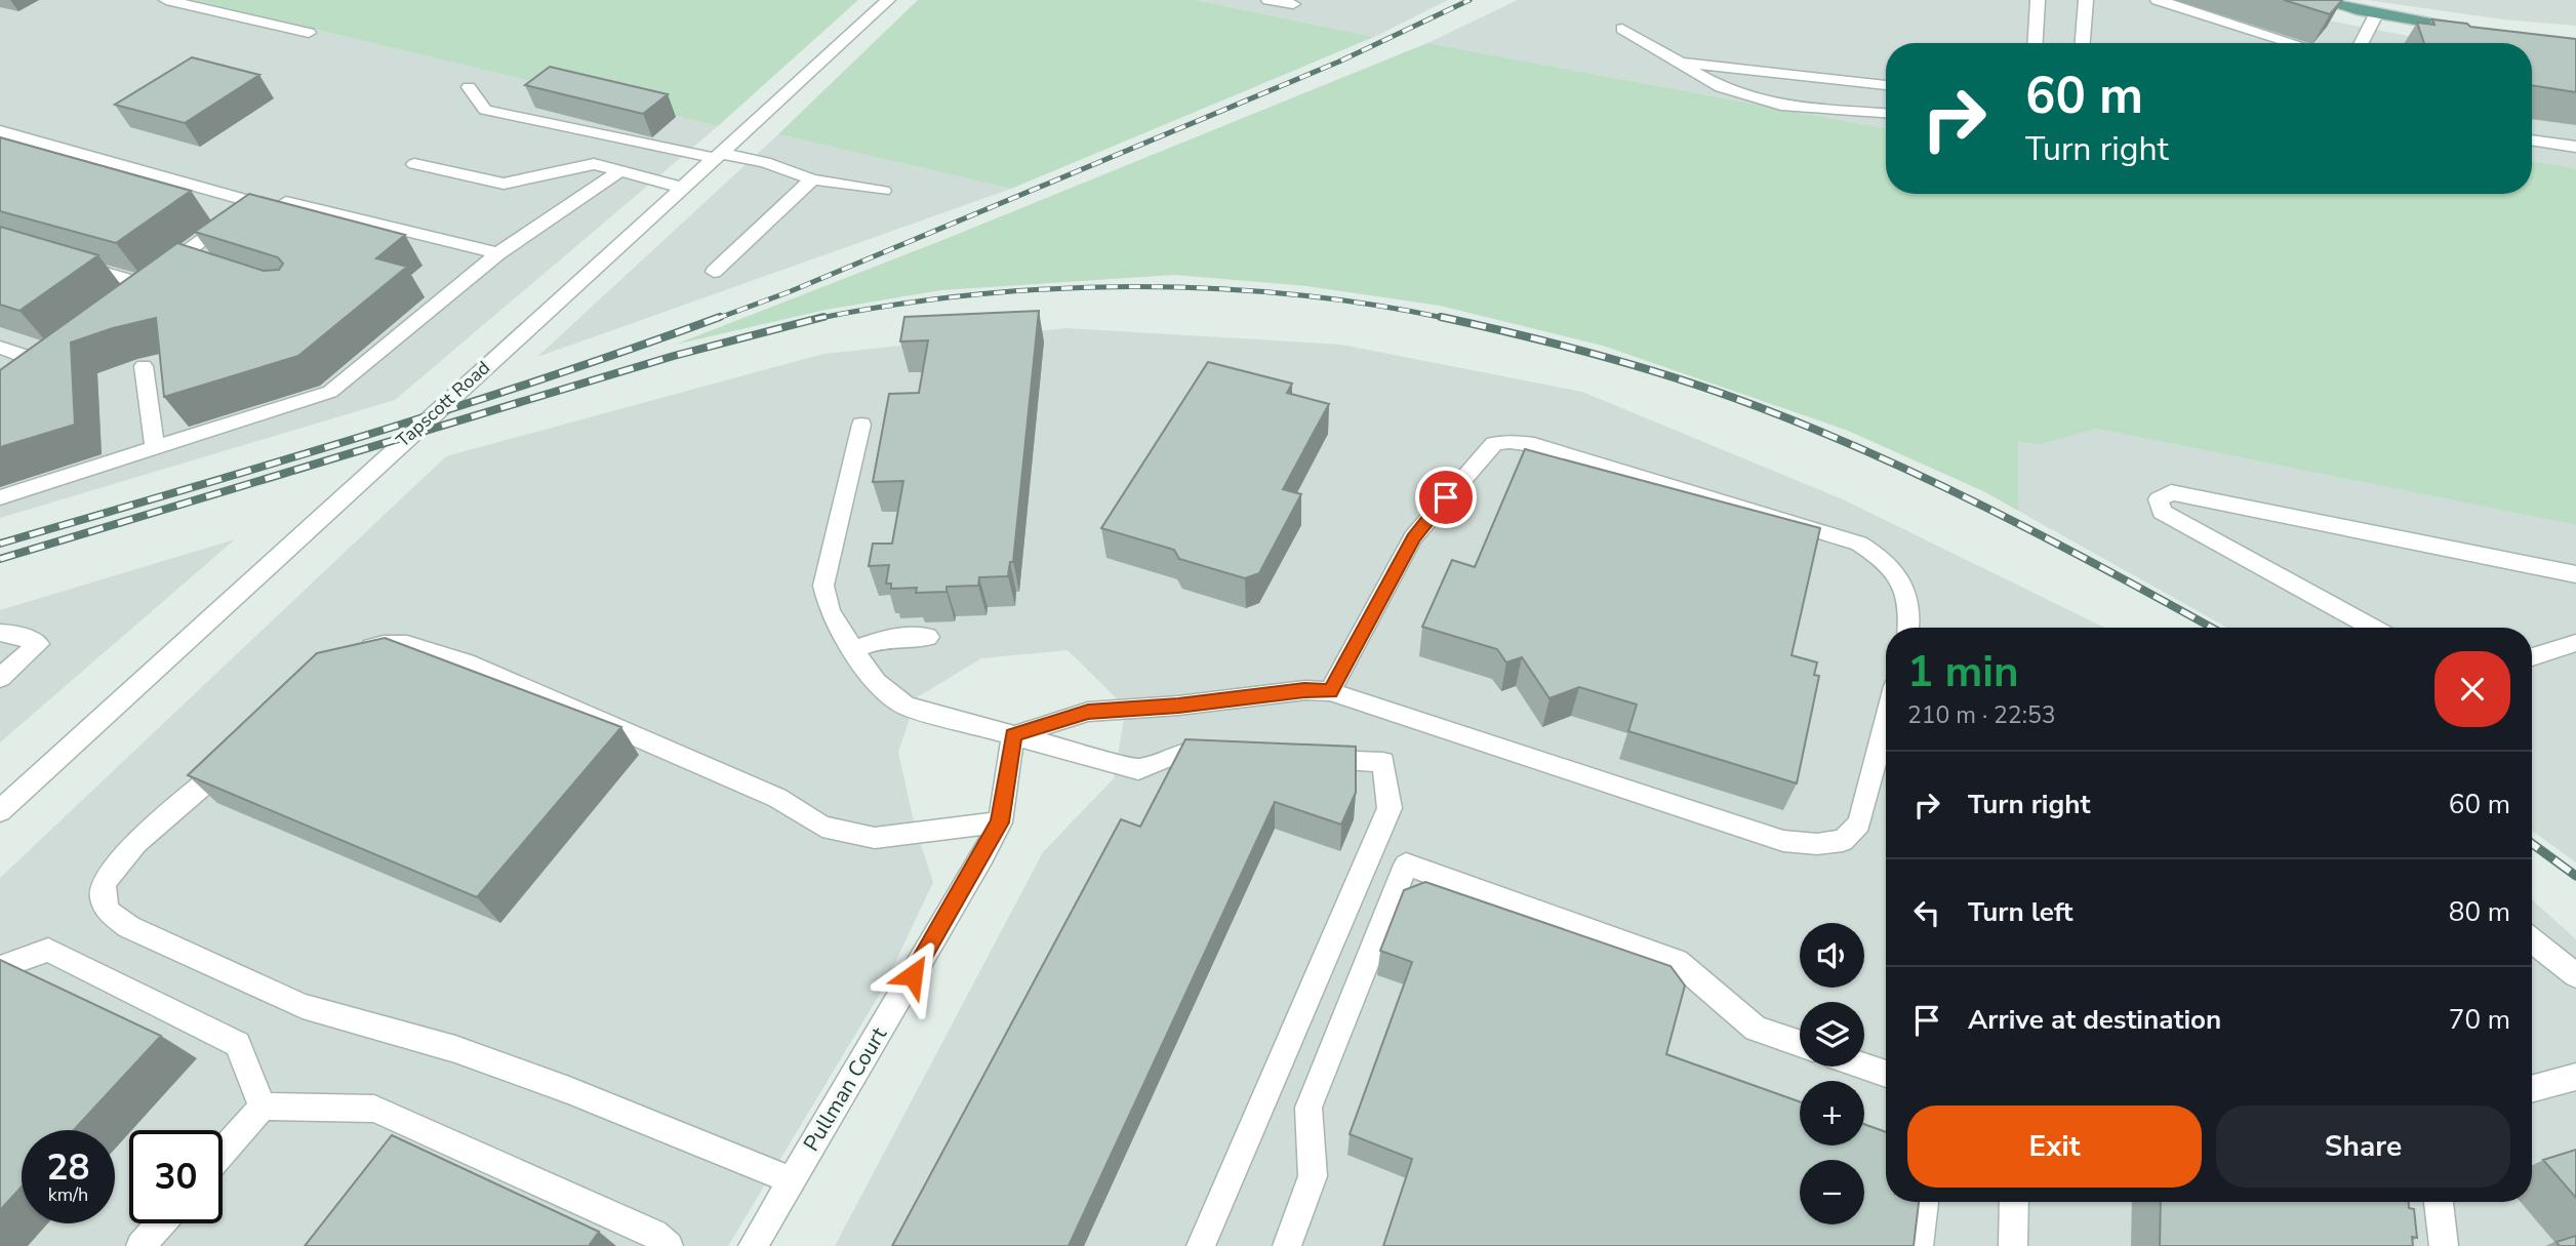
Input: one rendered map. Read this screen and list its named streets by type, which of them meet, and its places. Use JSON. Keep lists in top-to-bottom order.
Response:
{
  "streets": {
    "street": ["Tapscott Road", "Pullman Court"]
  },
  "page": {
    "turn": ["60 m", "Turn right"],
    "heading": ["1 min", "210 m · 22:53"],
    "list": [
      {
        "name": "Turn right",
        "value": "60 m"
      },
      {
        "name": "Turn left",
        "value": "80 m"
      },
      {
        "name": "Arrive at destination",
        "value": "70 m"
      }
    ],
    "map_buttons": ["+", "−"],
    "buttons": ["Exit", "Share"],
    "speed": "28 km/h",
    "limit": "30"
  }
}
